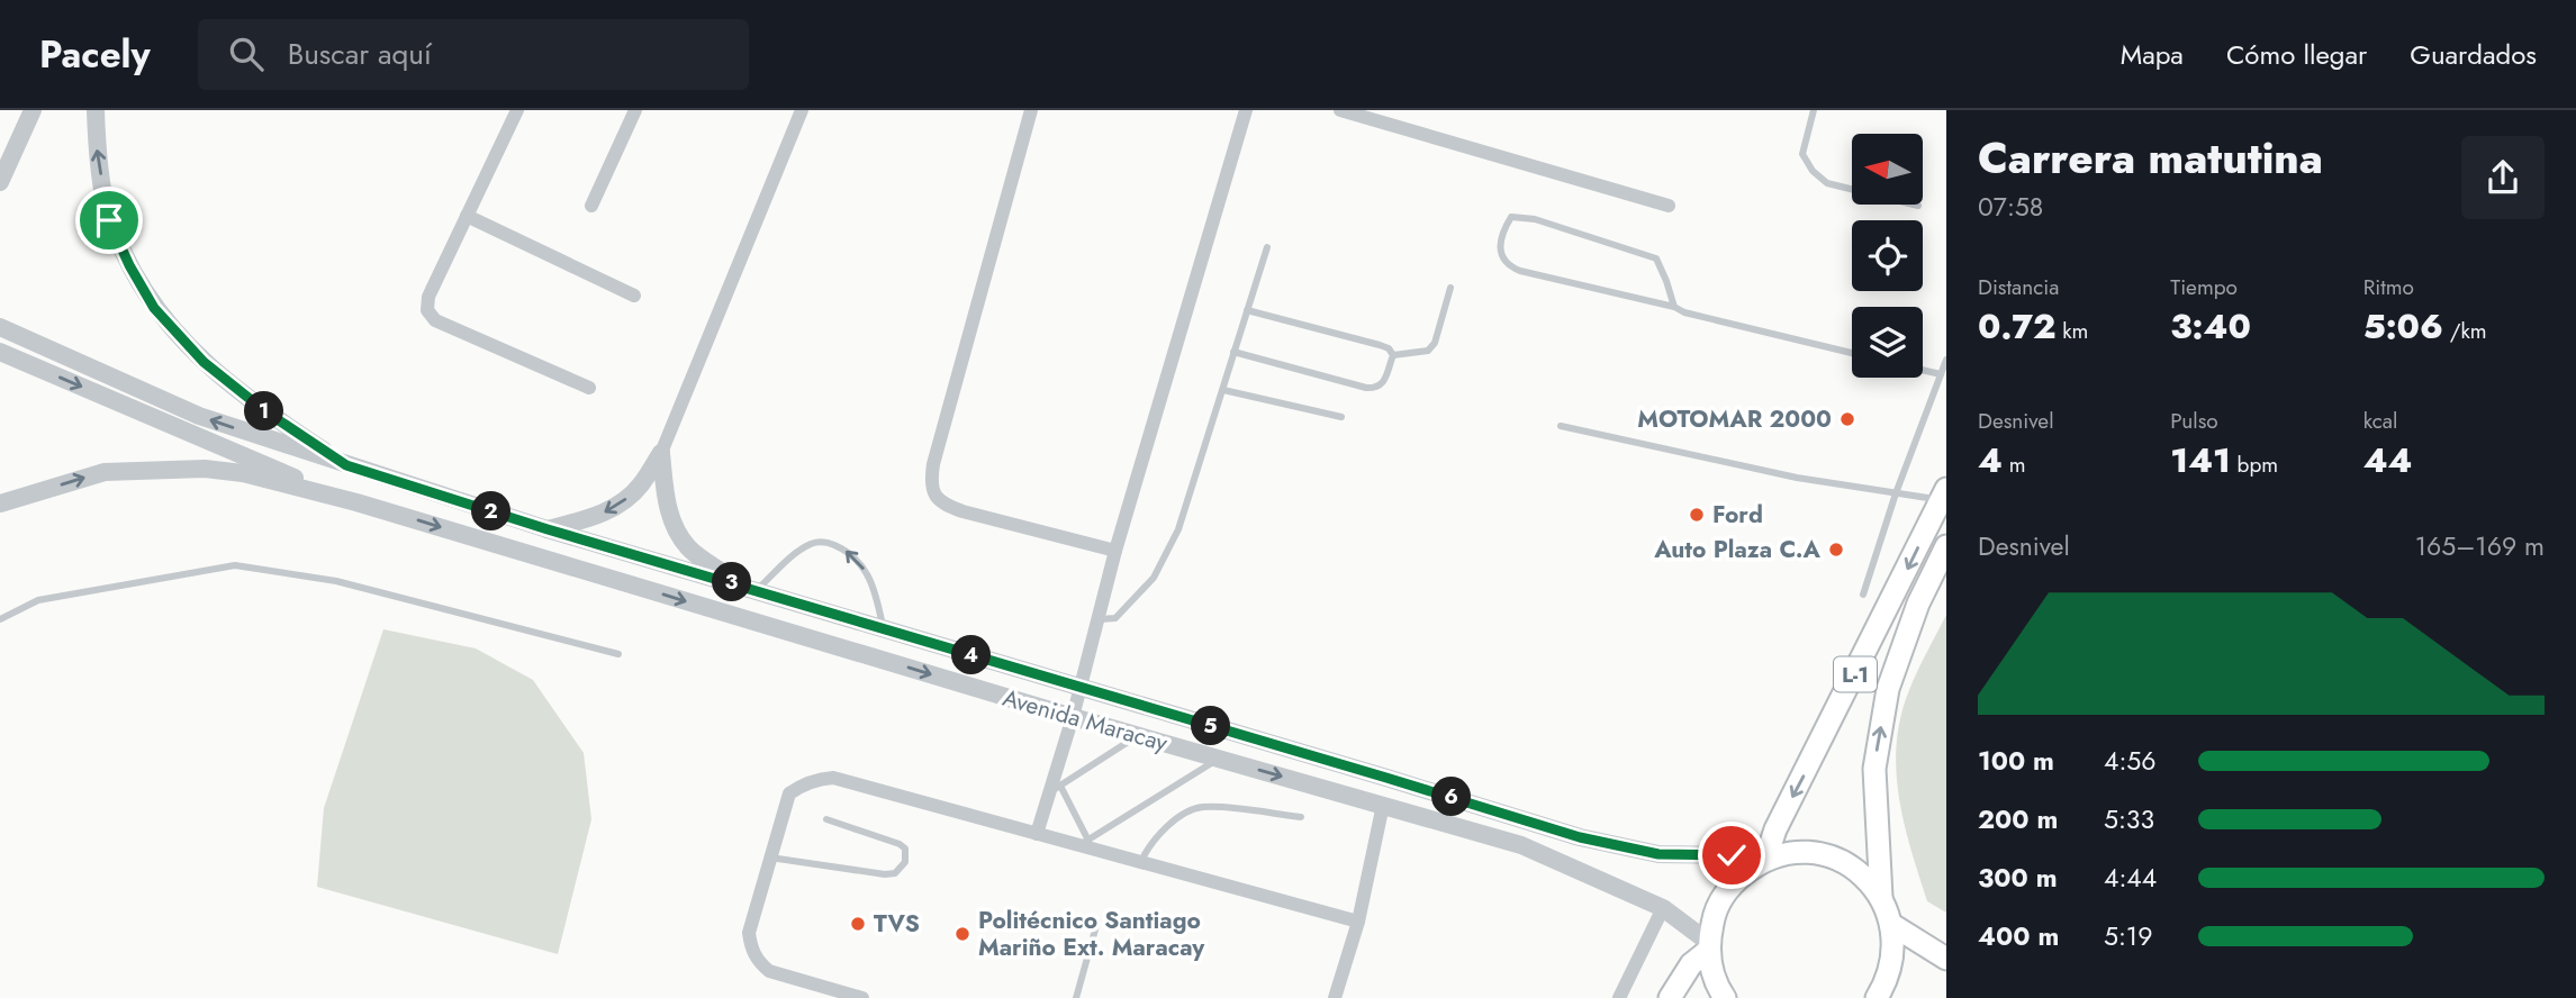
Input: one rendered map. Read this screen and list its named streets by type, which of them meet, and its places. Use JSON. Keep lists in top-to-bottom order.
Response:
{
  "streets": {
    "main road": ["L-1"],
    "street": ["Avenida Maracay"]
  },
  "crossings": [
    ["L-1", "Avenida Maracay"]
  ],
  "places": [
    "MOTOMAR 2000",
    "Ford",
    "Auto Plaza C.A",
    "TVS",
    "Politécnico Santiago Mariño Ext. Maracay"
  ],
  "north": "left",
  "page": {
    "header": "Pacely",
    "search": "Buscar aquí",
    "nav": ["Mapa", "Cómo llegar", "Guardados"],
    "heading": ["Carrera matutina", "07:58"],
    "stats": [
      ["Distancia", "0.72 km"],
      ["Tiempo", "3:40"],
      ["Ritmo", "5:06 /km"],
      ["Desnivel", "4 m"],
      ["Pulso", "141 bpm"],
      ["kcal", "44"]
    ],
    "pins": [
      "1",
      "2",
      "3",
      "4",
      "5",
      "6"
    ],
    "chart": ["Desnivel", "165–169 m"],
    "list": [
      {
        "name": "100 m",
        "note": "4:56"
      },
      {
        "name": "200 m",
        "note": "5:33"
      },
      {
        "name": "300 m",
        "note": "4:44"
      },
      {
        "name": "400 m",
        "note": "5:19"
      }
    ]
  }
}
